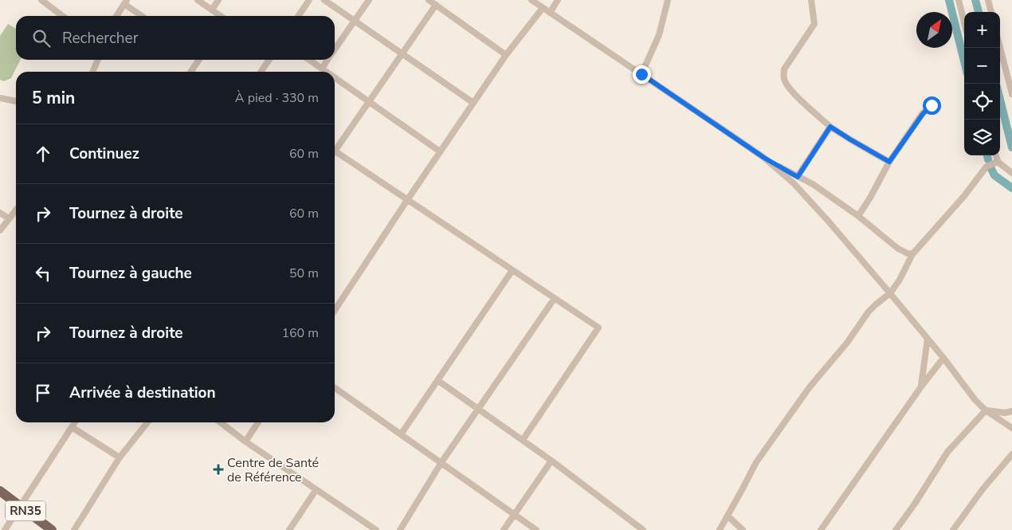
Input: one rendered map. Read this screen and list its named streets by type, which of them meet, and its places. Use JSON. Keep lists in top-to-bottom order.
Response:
{
  "streets": {
    "main road": ["RN35"]
  },
  "places": {
    "health": ["Centre de Santé de Référence"]
  },
  "north": "top right",
  "page": {
    "map_buttons": ["+", "−"],
    "search": "Rechercher",
    "heading": ["5 min", "À pied · 330 m"],
    "list": [
      ["Continuez", "60 m"],
      ["Tournez à droite", "60 m"],
      ["Tournez à gauche", "50 m"],
      ["Tournez à droite", "160 m"],
      "Arrivée à destination"
    ]
  }
}
